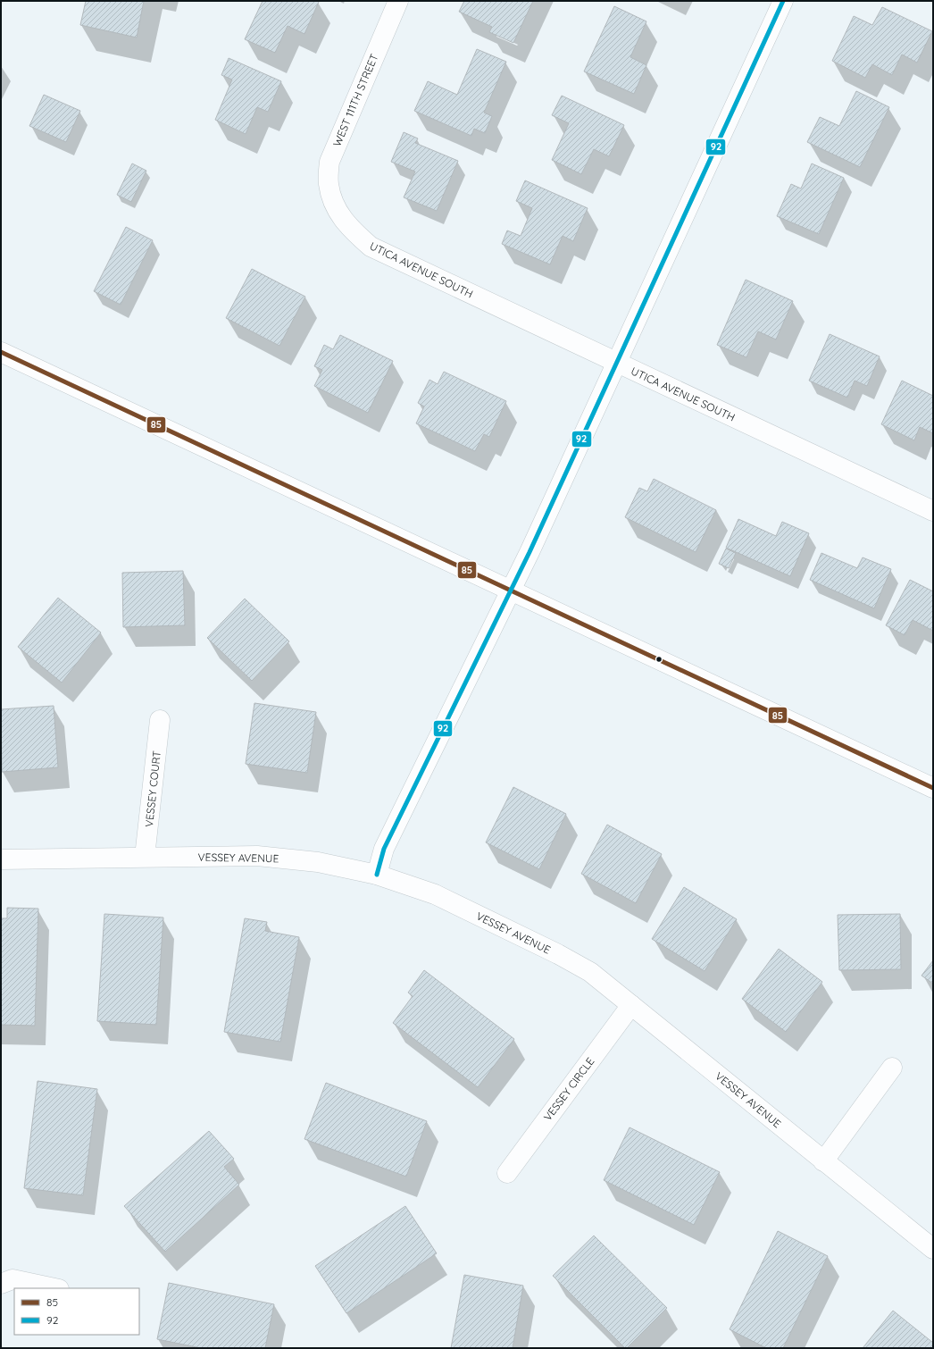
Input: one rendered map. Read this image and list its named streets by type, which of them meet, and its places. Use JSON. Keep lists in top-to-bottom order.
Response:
{
  "streets": {
    "street": [
      "WEST 111TH STREET",
      "UTICA AVENUE SOUTH",
      "VESSEY COURT",
      "VESSEY AVENUE",
      "VESSEY CIRCLE"
    ]
  },
  "crossings": [
    ["WEST 111TH STREET", "UTICA AVENUE SOUTH"],
    ["VESSEY COURT", "VESSEY AVENUE"],
    ["VESSEY AVENUE", "VESSEY CIRCLE"]
  ],
  "lines": ["transit line 92", "transit line 85"],
  "legend": ["85", "92"]
}
